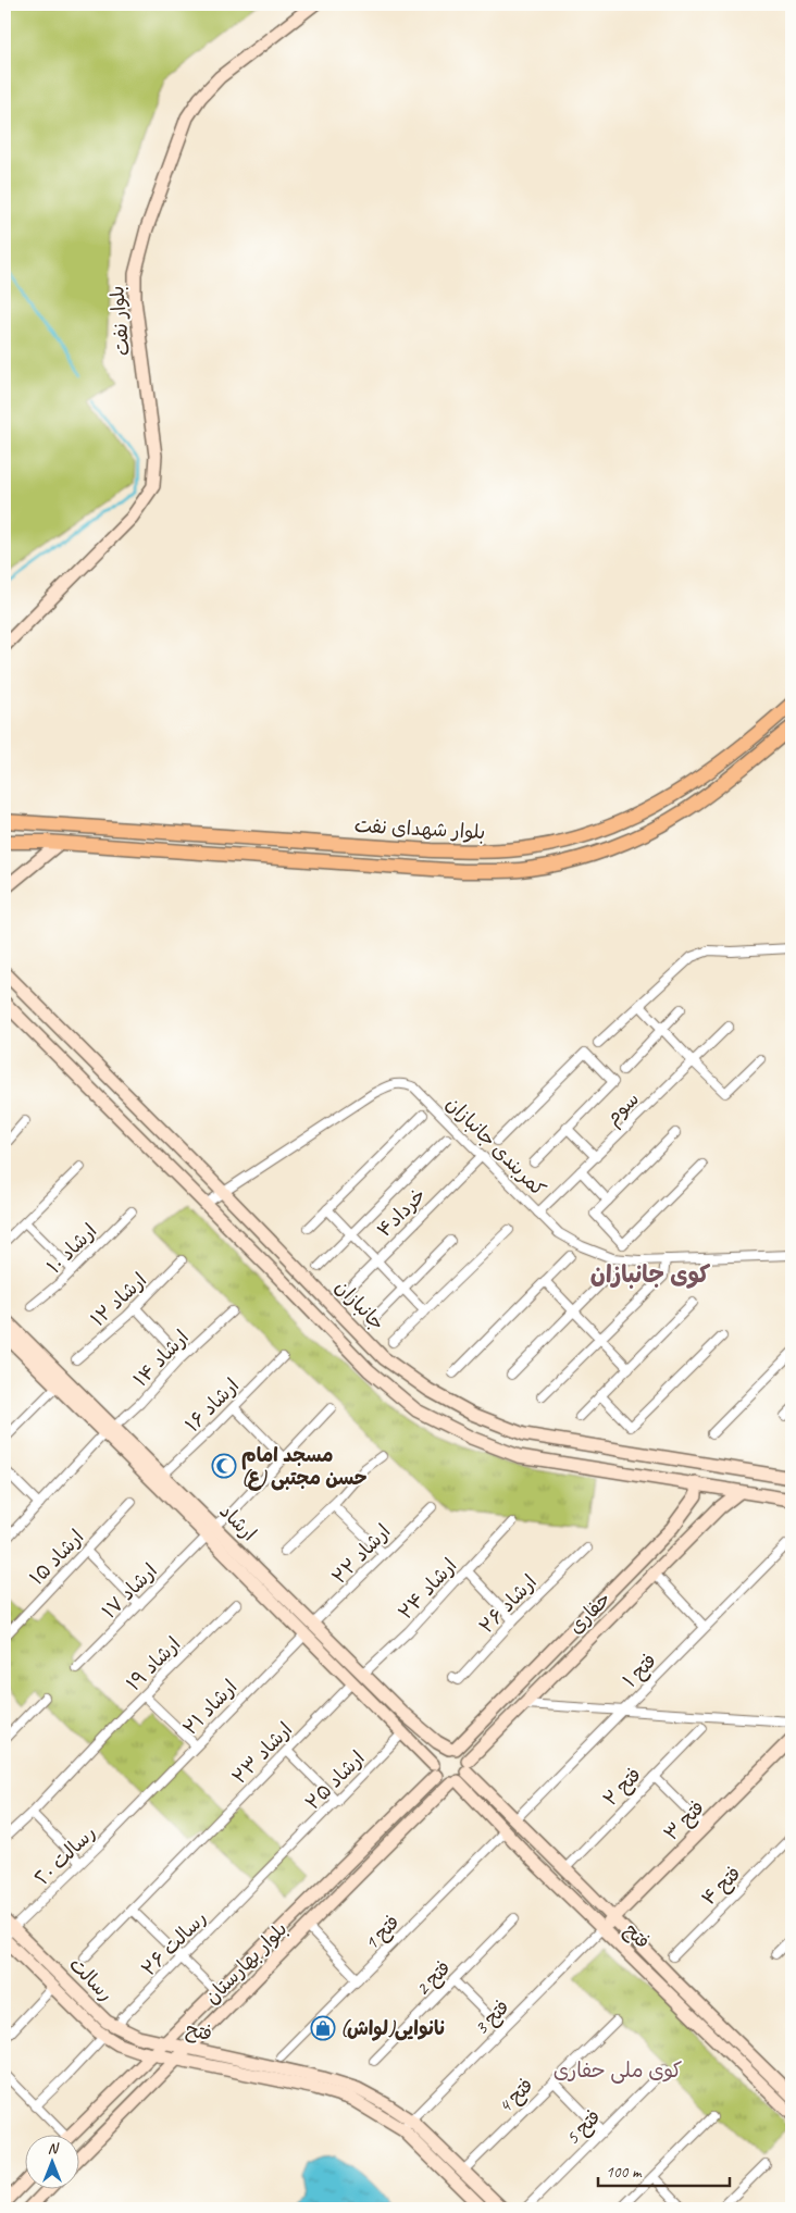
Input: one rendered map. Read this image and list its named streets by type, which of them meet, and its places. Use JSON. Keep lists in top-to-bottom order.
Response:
{
  "streets": {
    "main road": ["بلوار شهدای نفت"],
    "street": [
      "بلوار نفت",
      "سوم",
      "کمربندی جانبازان",
      "خرداد۴",
      "ارشاد ۱۰",
      "ارشاد ۱۲",
      "جانبازان",
      "ارشاد ۱۴",
      "ارشاد ۱۶",
      "ارشاد",
      "ارشاد ۲۲",
      "ارشاد ۱۵",
      "ارشاد ۲۴",
      "ارشاد ۱۷",
      "ارشاد ۲۶",
      "حفاری",
      "ارشاد ۱۹",
      "فتح ۱",
      "ارشاد ۲۱",
      "ارشاد ۲۳",
      "ارشاد ۲۵",
      "فتح ۲",
      "فتح ۳",
      "رسالت ٢٠",
      "فتح ۴",
      "فتح 1",
      "فتح",
      "رسالت ۲۶",
      "بلوار بهارستان",
      "فتح 2",
      "رسالت",
      "فتح 3",
      "فتح 4",
      "فتح 5"
    ]
  },
  "crossings": [
    ["سوم", "کمربندی جانبازان"],
    ["کمربندی جانبازان", "خرداد۴"],
    ["کمربندی جانبازان", "جانبازان"],
    ["جانبازان", "حفاری"],
    ["ارشاد ۱۴", "ارشاد"],
    ["ارشاد ۱۶", "ارشاد"],
    ["ارشاد", "ارشاد ۲۲"],
    ["ارشاد", "ارشاد ۲۴"],
    ["ارشاد", "ارشاد ۱۷"],
    ["ارشاد", "حفاری"],
    ["ارشاد", "ارشاد ۲۱"],
    ["ارشاد", "ارشاد ۲۳"],
    ["ارشاد", "ارشاد ۲۵"],
    ["ارشاد", "فتح"],
    ["ارشاد", "بلوار بهارستان"],
    ["ارشاد ۲۲", "ارشاد ۲۱"],
    ["ارشاد ۲۴", "ارشاد ۲۳"],
    ["حفاری", "فتح"],
    ["حفاری", "بلوار بهارستان"],
    ["فتح ۱", "فتح"],
    ["ارشاد ۲۱", "رسالت ٢٠"],
    ["ارشاد ۲۵", "رسالت ۲۶"],
    ["فتح ۲", "فتح"],
    ["فتح ۳", "فتح"],
    ["فتح ۳", "فتح 3"],
    ["رسالت ٢٠", "رسالت"],
    ["فتح 1", "فتح"],
    ["فتح", "بلوار بهارستان"],
    ["فتح", "رسالت"],
    ["فتح", "فتح 3"],
    ["فتح", "فتح 4"],
    ["رسالت ۲۶", "رسالت"],
    ["بلوار بهارستان", "رسالت"]
  ],
  "districts": ["کوی جانبازان", "کوی ملی حفاری"],
  "places": {
    "mosque": ["مسجد امام حسن مجتبی (ع)"],
    "shop": ["نانوایى(لواش)"]
  },
  "scale_bar": "100 m",
  "north": "top"
}
